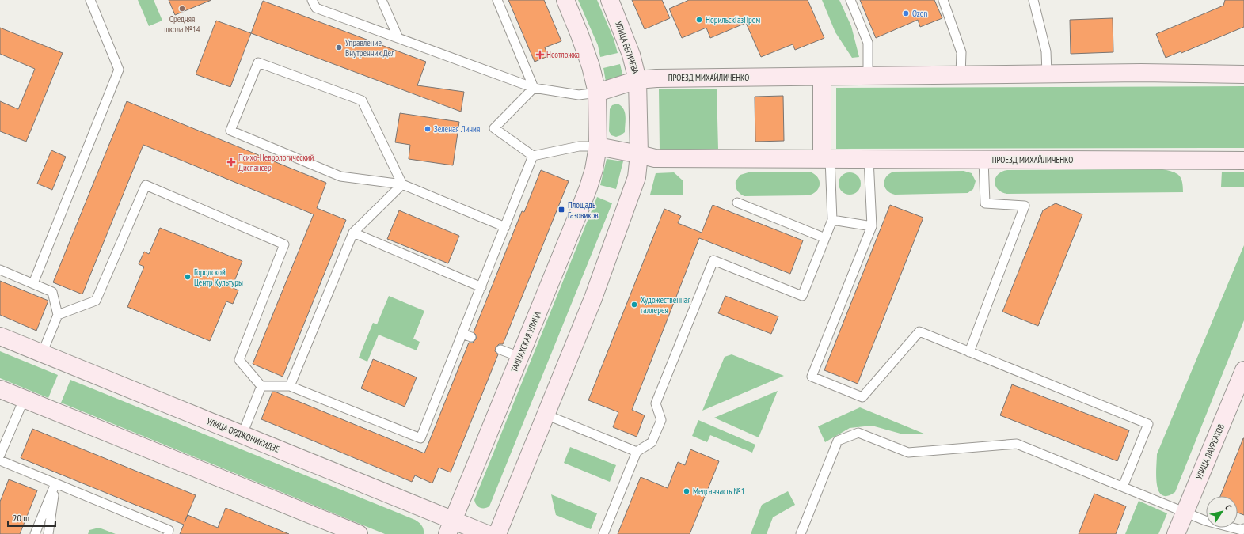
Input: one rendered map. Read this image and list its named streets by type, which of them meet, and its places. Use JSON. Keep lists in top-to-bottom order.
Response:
{
  "streets": {
    "street": [
      "УЛИЦА БЕГИЧЕВА",
      "ПРОЕЗД МИХАЙЛИЧЕНКО",
      "ТАЛНАХСКАЯ УЛИЦА",
      "УЛИЦА ОРДЖОНИКИДЗЕ",
      "УЛИЦА ЛАУРЕАТОВ"
    ]
  },
  "crossings": [
    ["УЛИЦА БЕГИЧЕВА", "ПРОЕЗД МИХАЙЛИЧЕНКО"],
    ["ПРОЕЗД МИХАЙЛИЧЕНКО", "ТАЛНАХСКАЯ УЛИЦА"],
    ["ТАЛНАХСКАЯ УЛИЦА", "УЛИЦА ОРДЖОНИКИДЗЕ"]
  ],
  "places": {
    "other": [
      "Средняя школа №14",
      "Ozon",
      "НорильскГазПром",
      "Управление Внутренних Дел",
      "Зеленая Линия",
      "Городской Центр Культуры",
      "Художественная галлерея",
      "Медсанчасть №1"
    ],
    "health": ["Неотложка", "Психо-Неврологический Диспансер"],
    "transit": ["Площадь Газовиков"]
  },
  "scale_bar": "20 m",
  "north": "top right"
}
